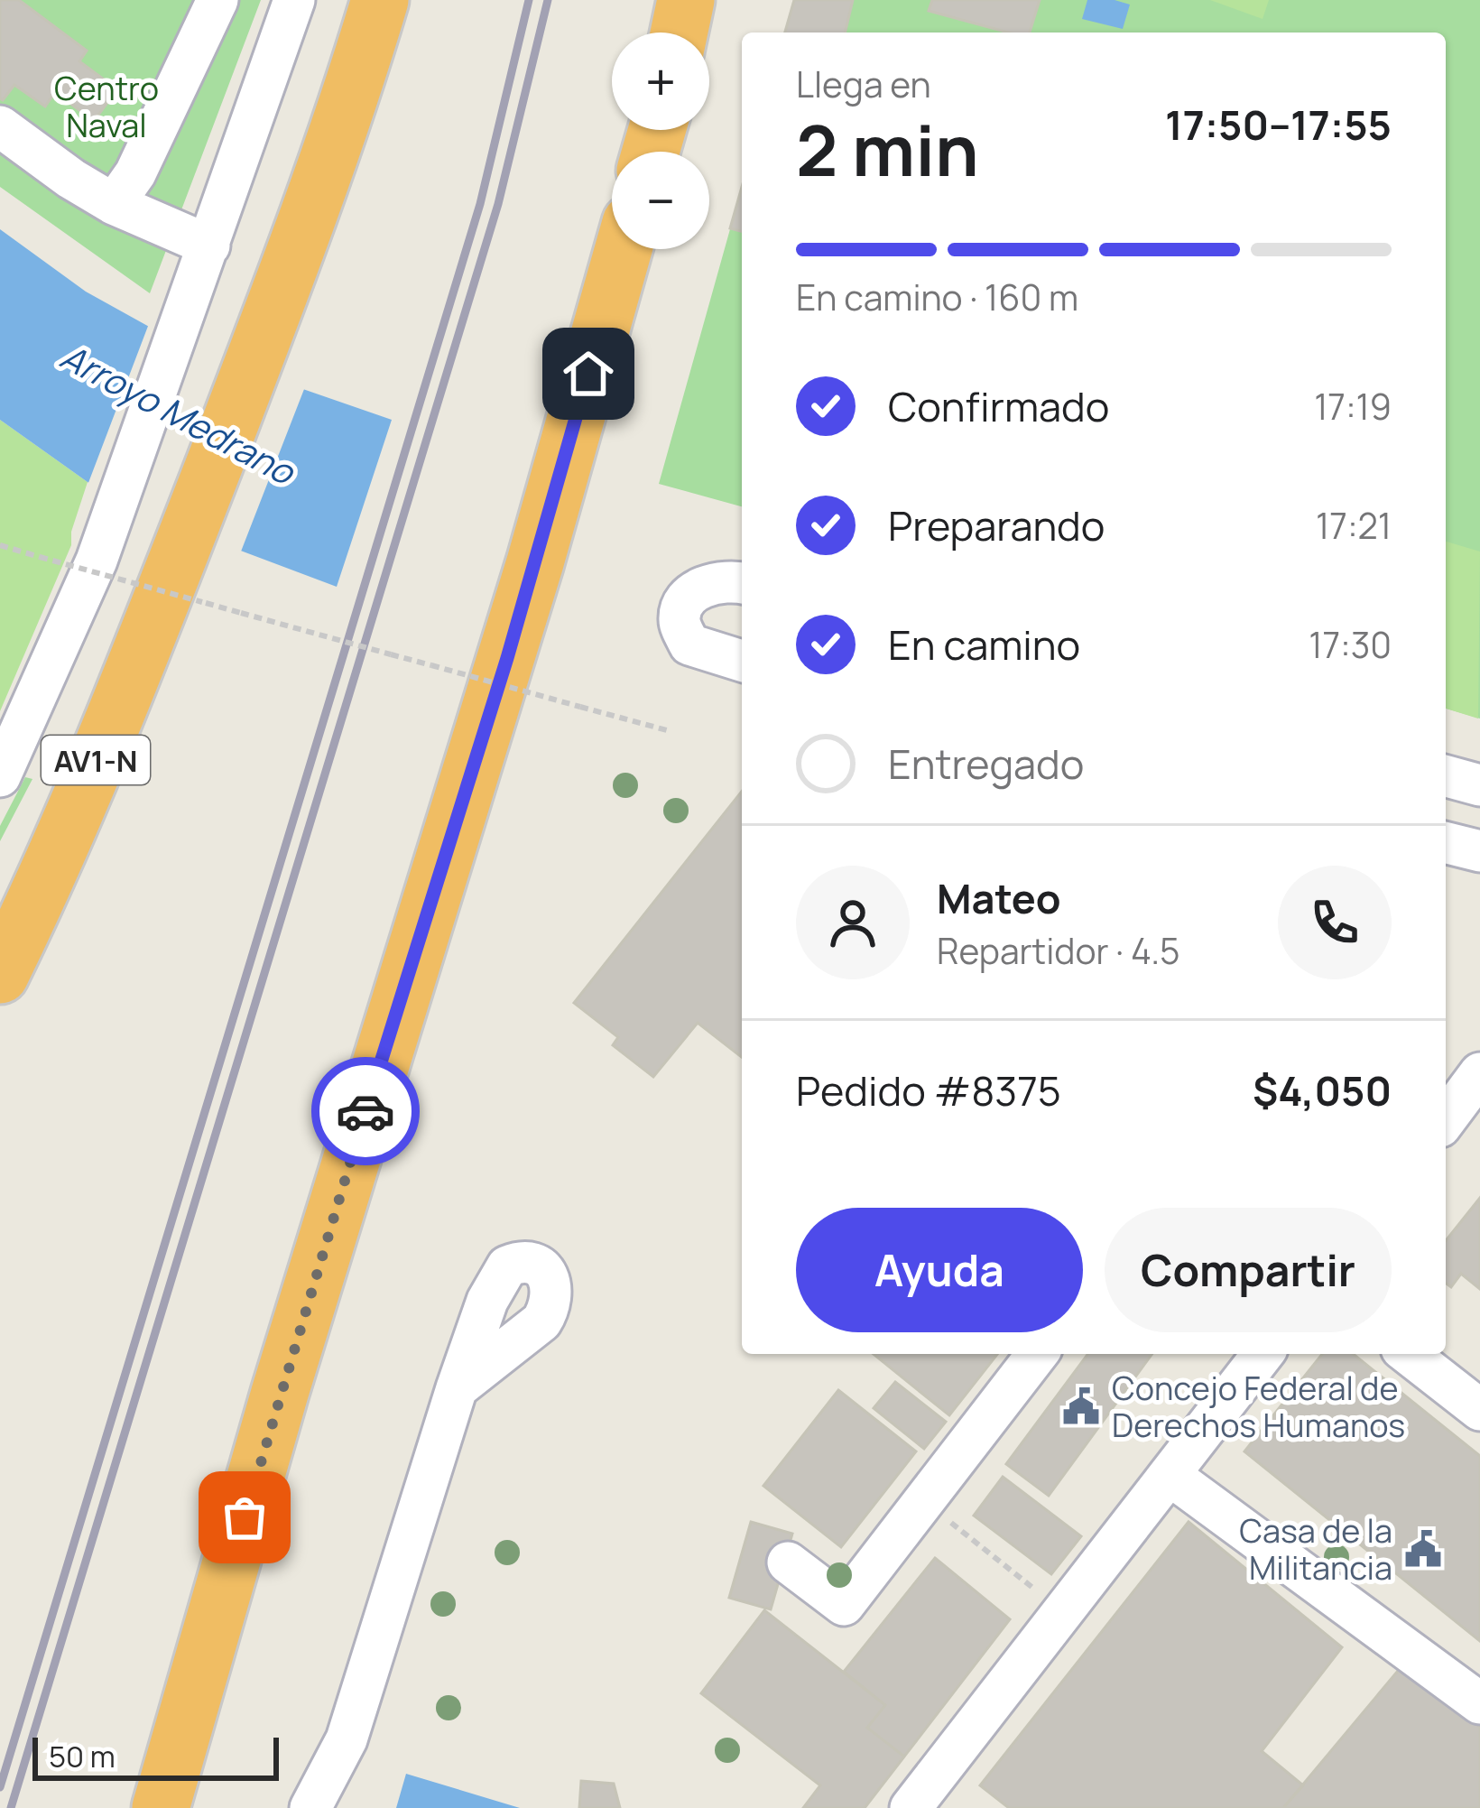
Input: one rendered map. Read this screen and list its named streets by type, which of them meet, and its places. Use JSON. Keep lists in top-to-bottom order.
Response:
{
  "streets": {
    "highway": ["AV1-N"]
  },
  "water": ["Arroyo Medrano"],
  "parks": ["Centro Naval"],
  "places": {
    "public building": ["Concejo Federal de Derechos Humanos", "Casa de la Militancia"]
  },
  "scale_bar": "50 m",
  "page": {
    "map_buttons": ["+", "−"],
    "heading": ["2 min", "Llega en", "17:50–17:55"],
    "panel": [
      "Mateo",
      "Repartidor · 4.5",
      "Pedido #8375",
      "$4,050"
    ],
    "bar": "En camino · 160 m",
    "list": [
      ["Confirmado", "17:19"],
      ["Preparando", "17:21"],
      ["En camino", "17:30"],
      "Entregado"
    ],
    "buttons": ["Ayuda", "Compartir"],
    "scale": "50 m"
  }
}
